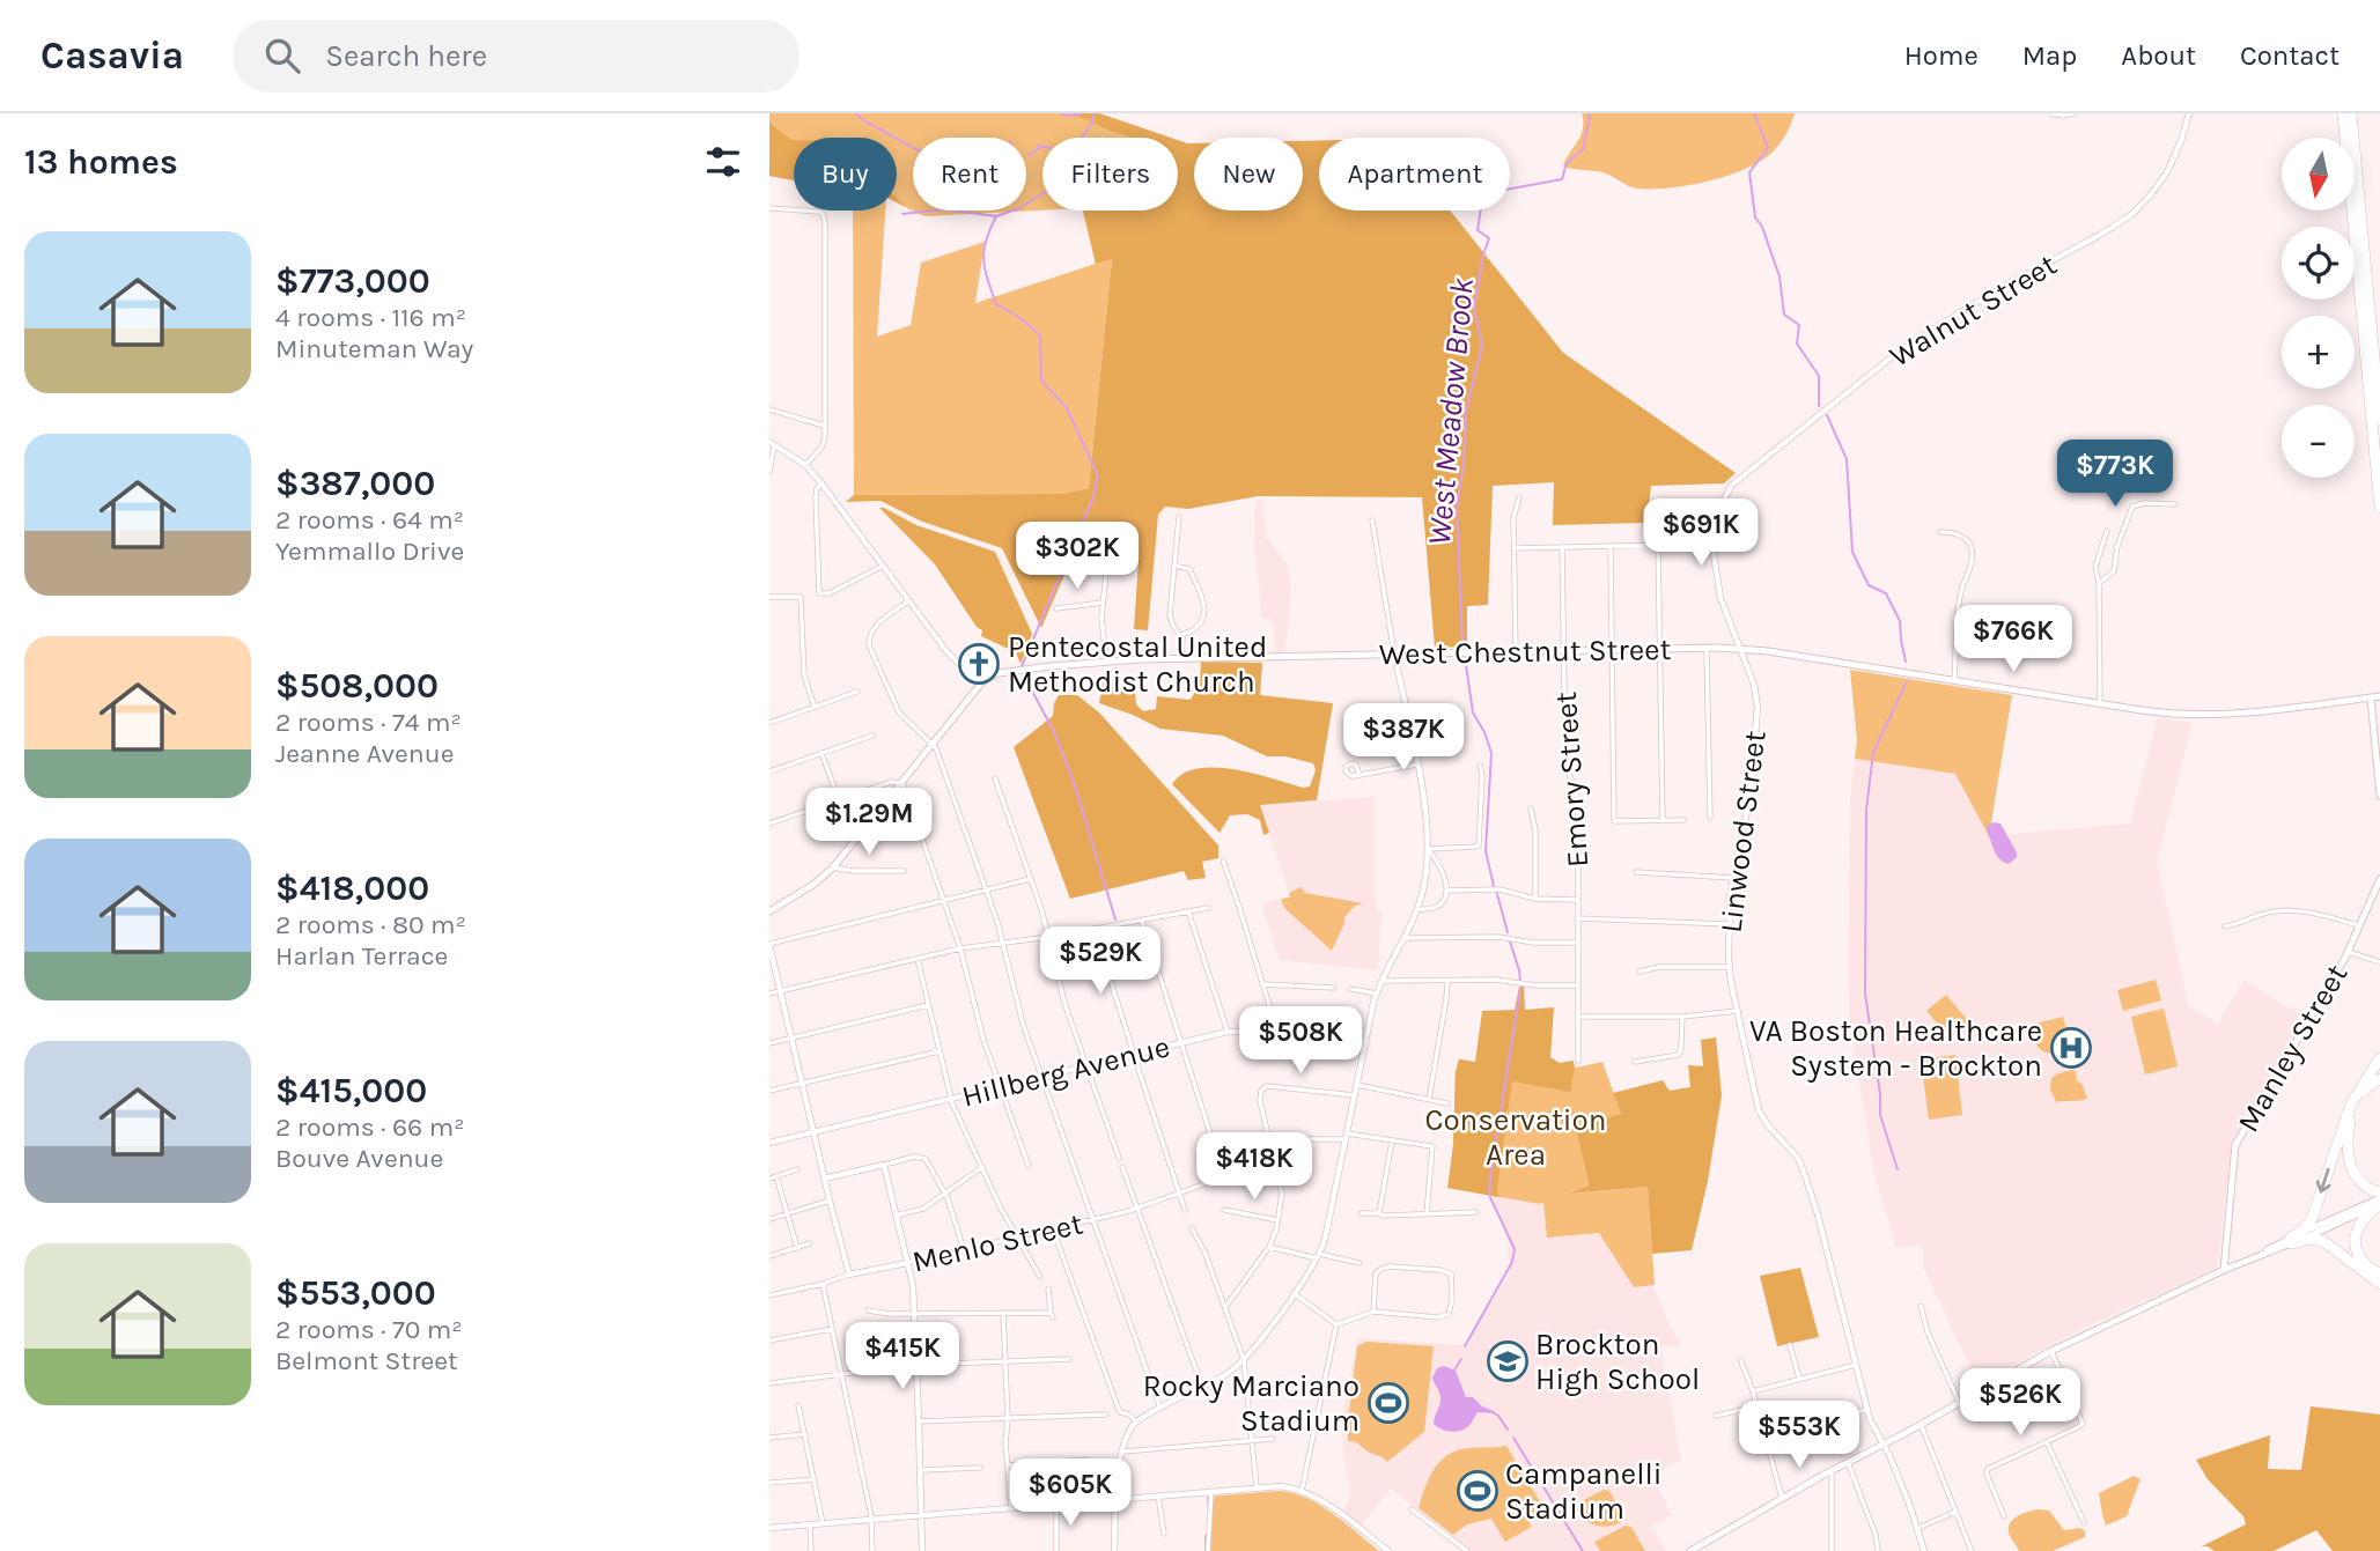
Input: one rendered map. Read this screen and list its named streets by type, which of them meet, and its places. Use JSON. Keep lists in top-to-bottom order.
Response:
{
  "streets": {
    "main road": ["West Chestnut Street", "Manley Street"],
    "street": [
      "Walnut Street",
      "Emory Street",
      "Linwood Street",
      "Hillberg Avenue",
      "Menlo Street"
    ]
  },
  "crossings": [
    ["Walnut Street", "Linwood Street"],
    ["West Chestnut Street", "Emory Street"],
    ["West Chestnut Street", "Linwood Street"],
    ["Hillberg Avenue", "Menlo Street"]
  ],
  "water": ["West Meadow Brook"],
  "parks": ["Conservation Area"],
  "places": {
    "church": ["Pentecostal United Methodist Church"],
    "hospital": ["VA Boston Healthcare System - Brockton"],
    "school or university": ["Brockton High School"],
    "sports": ["Rocky Marciano Stadium", "Campanelli Stadium"]
  },
  "north": "bottom",
  "page": {
    "header": "Casavia",
    "search": "Search here",
    "nav": [
      "Home",
      "Map",
      "About",
      "Contact"
    ],
    "heading": "13 homes",
    "map_buttons": ["+", "−"],
    "chip": [
      "Buy",
      "Rent",
      "Filters",
      "New",
      "Apartment"
    ],
    "list": [
      {
        "name": "$773,000",
        "note": "4 rooms · 116 m² · Minuteman Way"
      },
      {
        "name": "$387,000",
        "note": "2 rooms · 64 m² · Yemmallo Drive"
      },
      {
        "name": "$508,000",
        "note": "2 rooms · 74 m² · Jeanne Avenue"
      },
      {
        "name": "$418,000",
        "note": "2 rooms · 80 m² · Harlan Terrace"
      },
      {
        "name": "$415,000",
        "note": "2 rooms · 66 m² · Bouve Avenue"
      },
      {
        "name": "$553,000",
        "note": "2 rooms · 70 m² · Belmont Street"
      }
    ],
    "price": [
      "$773K",
      "$691K",
      "$302K",
      "$766K",
      "$387K",
      "$1.29M",
      "$529K",
      "$508K",
      "$418K",
      "$415K",
      "$526K",
      "$553K",
      "$605K"
    ]
  }
}
